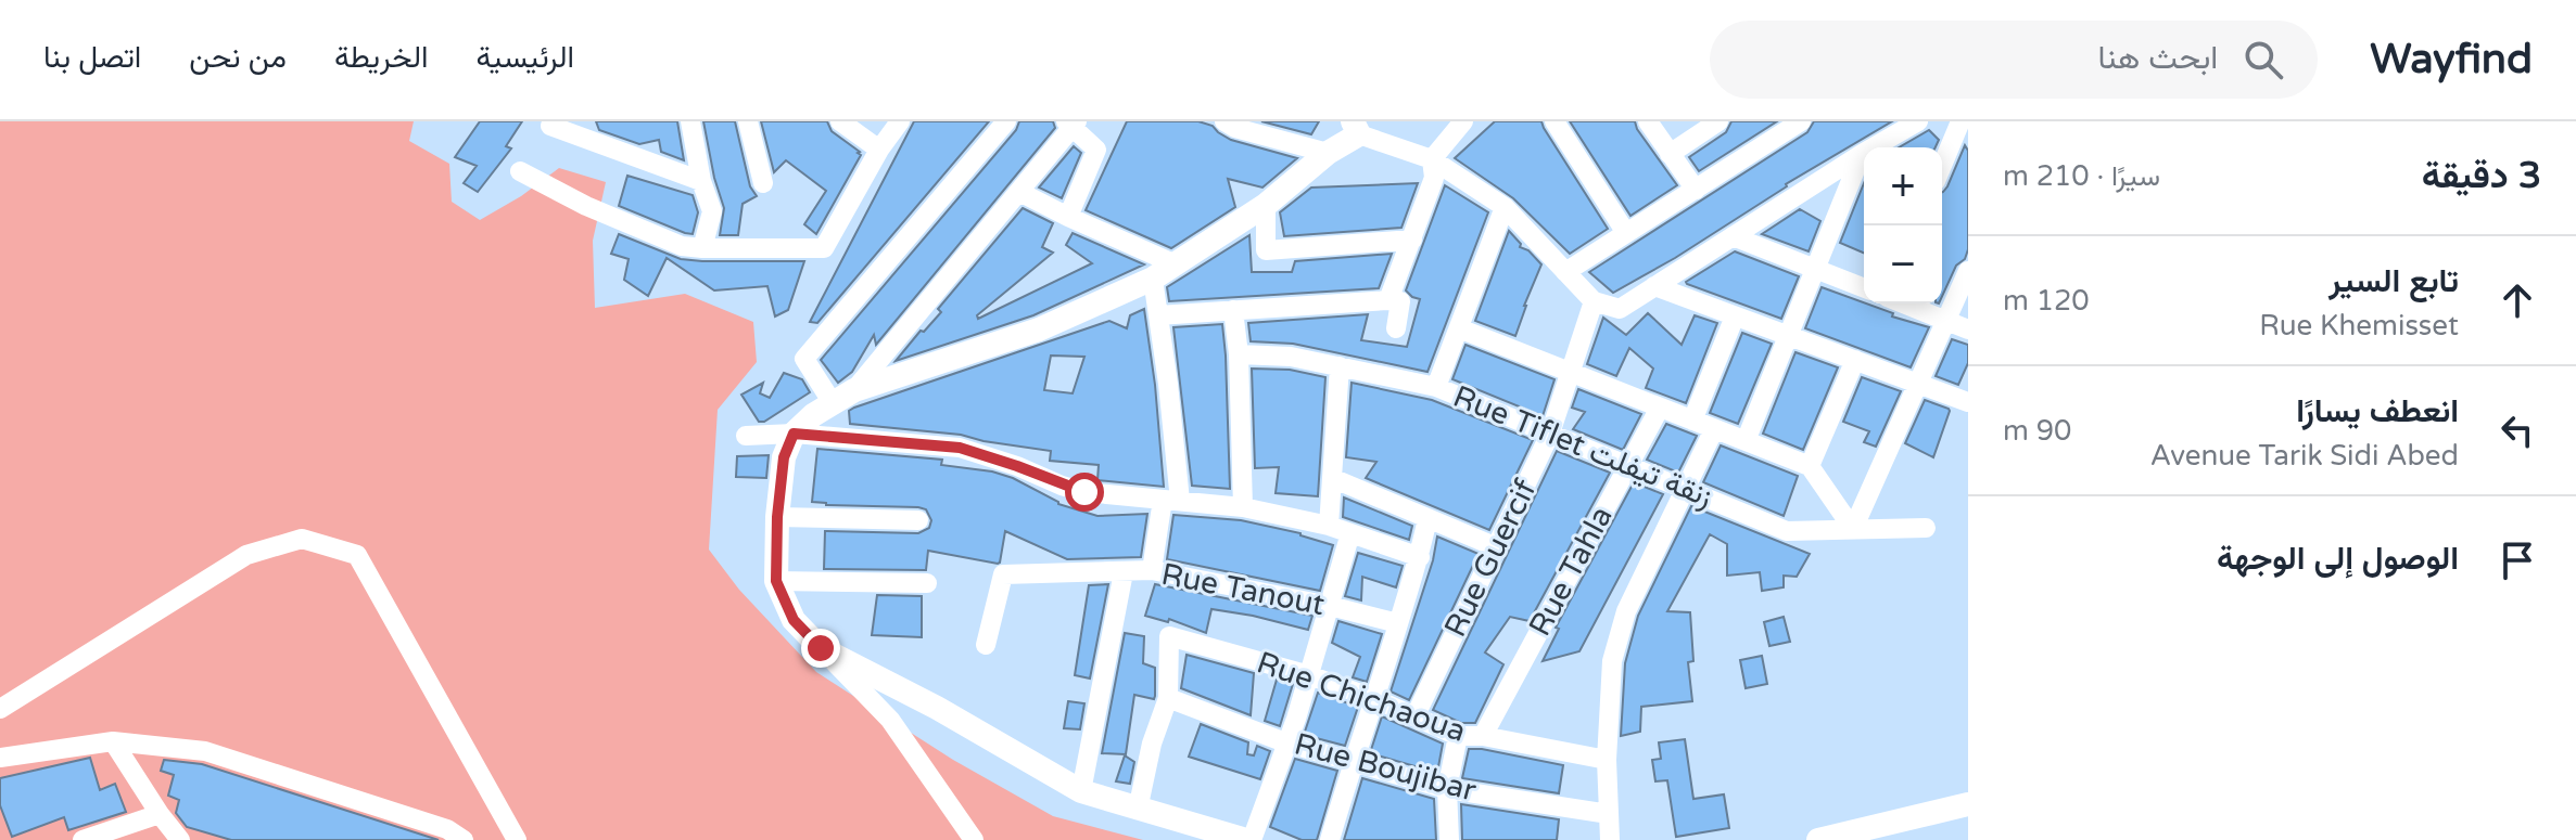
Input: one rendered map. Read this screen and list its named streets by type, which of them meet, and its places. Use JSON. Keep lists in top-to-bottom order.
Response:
{
  "streets": {
    "street": [
      "Rue Tiflet زنقة تيفلت",
      "Rue Guercif",
      "Rue Tahla",
      "Rue Tanout",
      "Rue Chichaoua",
      "Rue Boujibar"
    ]
  },
  "crossings": [
    ["Rue Tiflet زنقة تيفلت", "Rue Guercif"],
    ["Rue Tiflet زنقة تيفلت", "Rue Tahla"],
    ["Rue Guercif", "Rue Chichaoua"],
    ["Rue Tahla", "Rue Chichaoua"],
    ["Rue Chichaoua", "Rue Boujibar"]
  ],
  "page": {
    "header": "Wayfind",
    "search": "ابحث هنا",
    "nav": [
      "الرئيسية",
      "الخريطة",
      "من نحن",
      "اتصل بنا"
    ],
    "heading": ["3 دقيقة", "سيرًا · 210 m"],
    "map_buttons": ["+", "−"],
    "list": [
      ["تابع السير", "Rue Khemisset", "120 m"],
      ["انعطف يسارًا", "Avenue Tarik Sidi Abed", "90 m"],
      "الوصول إلى الوجهة"
    ]
  }
}
